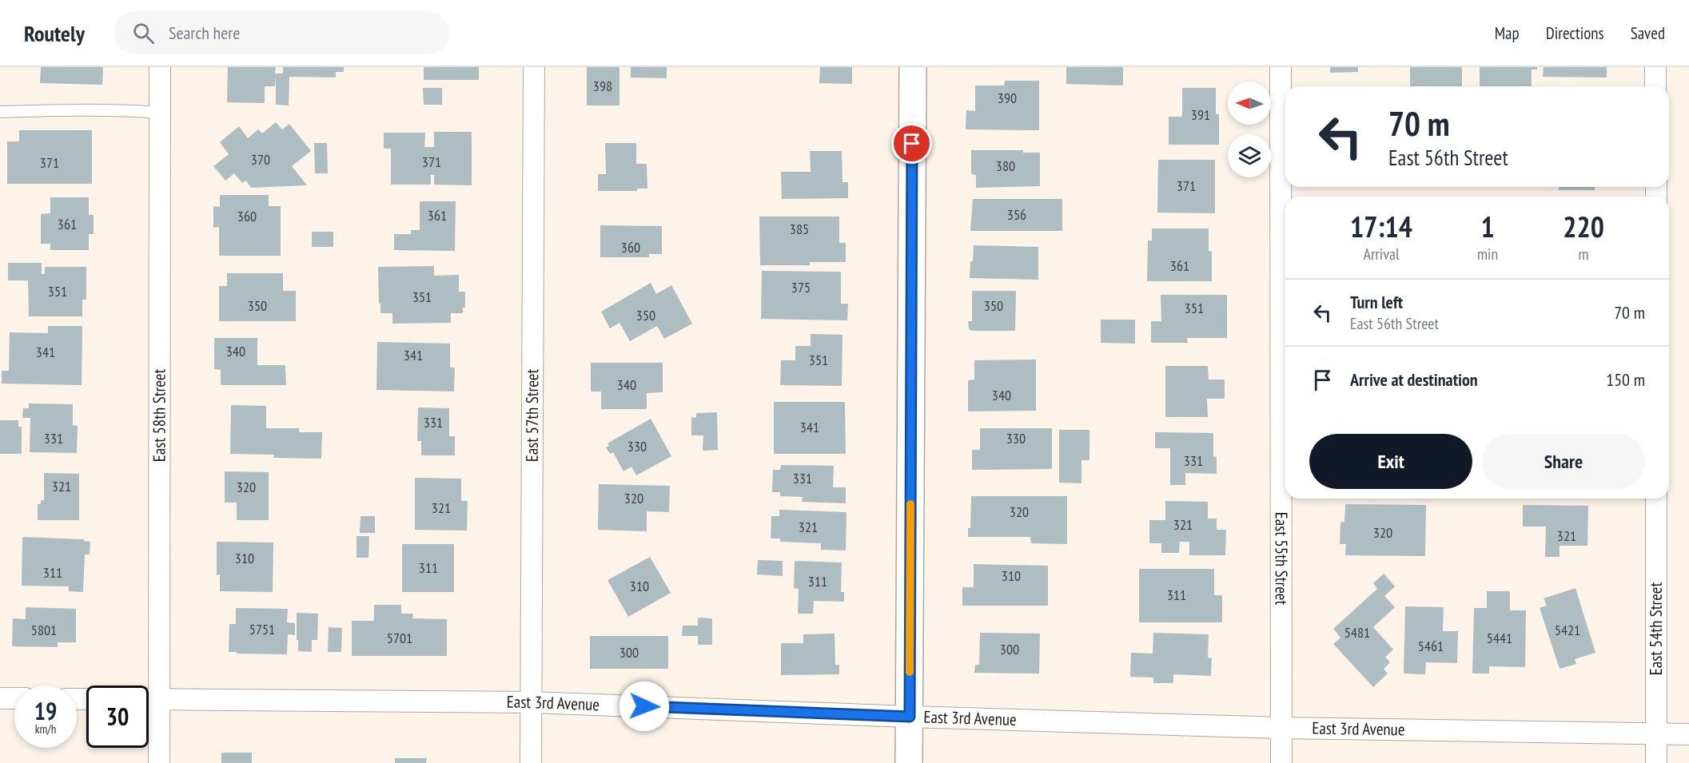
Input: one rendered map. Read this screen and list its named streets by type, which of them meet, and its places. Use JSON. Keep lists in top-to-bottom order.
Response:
{
  "streets": {
    "street": [
      "East 57th Street",
      "East 58th Street",
      "East 55th Street",
      "East 54th Street",
      "East 3rd Avenue"
    ]
  },
  "crossings": [
    ["East 57th Street", "East 3rd Avenue"],
    ["East 58th Street", "East 3rd Avenue"],
    ["East 55th Street", "East 3rd Avenue"],
    ["East 54th Street", "East 3rd Avenue"]
  ],
  "house_numbers": [
    "398",
    "390",
    "391",
    "370",
    "371",
    "371",
    "380",
    "371",
    "356",
    "361",
    "360",
    "361",
    "385",
    "360",
    "361",
    "375",
    "351",
    "351",
    "350",
    "350",
    "351",
    "350",
    "340",
    "341",
    "341",
    "351",
    "340",
    "340",
    "331",
    "341",
    "331",
    "330",
    "330",
    "331",
    "331",
    "321",
    "320",
    "320",
    "321",
    "320",
    "321",
    "321",
    "320",
    "321",
    "310",
    "311",
    "311",
    "310",
    "311",
    "310",
    "311",
    "5751",
    "5801",
    "5421",
    "5481",
    "5701",
    "5441",
    "5461",
    "300",
    "300"
  ],
  "north": "left",
  "page": {
    "header": "Routely",
    "search": "Search here",
    "nav": ["Map", "Directions", "Saved"],
    "turn": ["70 m", "East 56th Street"],
    "eta": [
      "17:14",
      "Arrival",
      "1",
      "min",
      "220",
      "m"
    ],
    "list": [
      {
        "name": "Turn left",
        "note": "East 56th Street",
        "value": "70 m"
      },
      {
        "name": "Arrive at destination",
        "value": "150 m"
      }
    ],
    "buttons": ["Exit", "Share"],
    "speed": "19 km/h",
    "limit": "30"
  }
}
